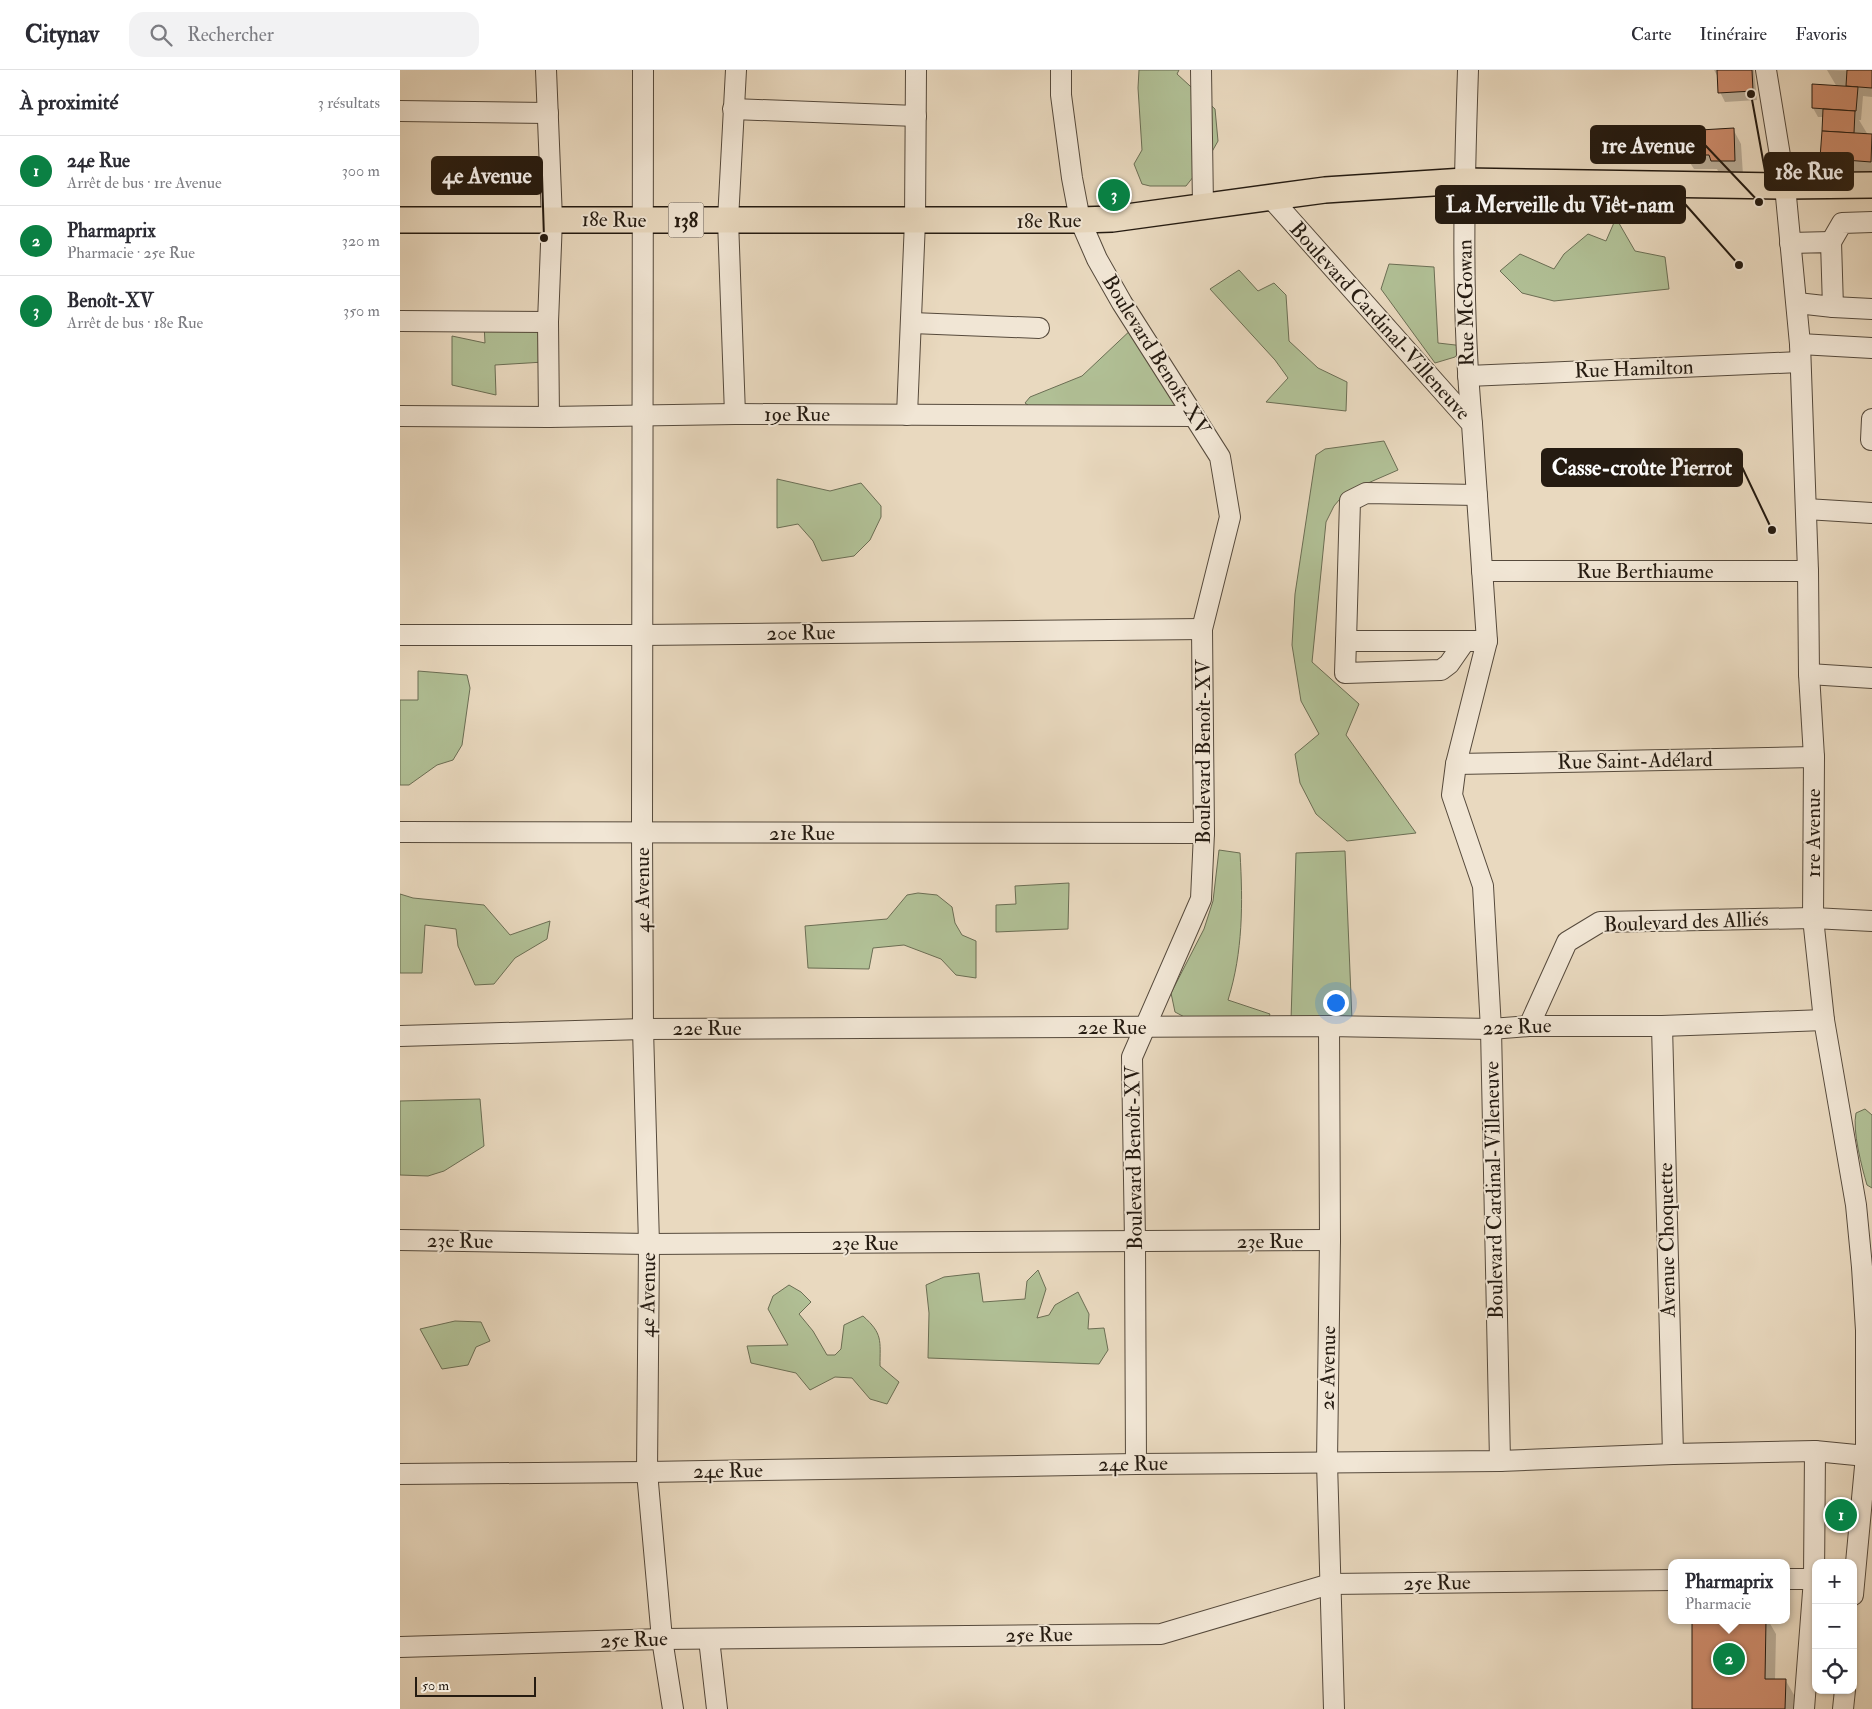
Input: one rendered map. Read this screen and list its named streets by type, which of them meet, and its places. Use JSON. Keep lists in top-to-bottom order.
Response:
{
  "streets": {
    "main road": ["18e Rue", "138"],
    "street": [
      "Rue McGowan",
      "Boulevard Cardinal-Villeneuve",
      "Boulevard Benoît-XV",
      "Rue Hamilton",
      "19e Rue",
      "Rue Berthiaume",
      "20e Rue",
      "Rue Saint-Adélard",
      "21e Rue",
      "1re Avenue",
      "4e Avenue",
      "Boulevard des Alliés",
      "22e Rue",
      "Avenue Choquette",
      "23e Rue",
      "2e Avenue",
      "24e Rue",
      "25e Rue"
    ]
  },
  "crossings": [
    ["18e Rue", "138"],
    ["18e Rue", "Rue McGowan"],
    ["18e Rue", "Boulevard Cardinal-Villeneuve"],
    ["18e Rue", "Boulevard Benoît-XV"],
    ["18e Rue", "1re Avenue"],
    ["18e Rue", "4e Avenue"],
    ["138", "1re Avenue"],
    ["Rue McGowan", "Boulevard Cardinal-Villeneuve"],
    ["Rue McGowan", "Rue Hamilton"],
    ["Boulevard Cardinal-Villeneuve", "Rue Berthiaume"],
    ["Boulevard Cardinal-Villeneuve", "Rue Saint-Adélard"],
    ["Boulevard Cardinal-Villeneuve", "22e Rue"],
    ["Boulevard Cardinal-Villeneuve", "24e Rue"],
    ["Boulevard Benoît-XV", "19e Rue"],
    ["Boulevard Benoît-XV", "20e Rue"],
    ["Boulevard Benoît-XV", "21e Rue"],
    ["Boulevard Benoît-XV", "22e Rue"],
    ["Boulevard Benoît-XV", "23e Rue"],
    ["Boulevard Benoît-XV", "24e Rue"],
    ["Rue Hamilton", "1re Avenue"],
    ["19e Rue", "4e Avenue"],
    ["Rue Berthiaume", "1re Avenue"],
    ["20e Rue", "4e Avenue"],
    ["Rue Saint-Adélard", "1re Avenue"],
    ["21e Rue", "4e Avenue"],
    ["1re Avenue", "Boulevard des Alliés"],
    ["1re Avenue", "22e Rue"],
    ["1re Avenue", "24e Rue"],
    ["4e Avenue", "22e Rue"],
    ["4e Avenue", "23e Rue"],
    ["4e Avenue", "24e Rue"],
    ["4e Avenue", "25e Rue"],
    ["Boulevard des Alliés", "22e Rue"],
    ["22e Rue", "Avenue Choquette"],
    ["22e Rue", "2e Avenue"],
    ["Avenue Choquette", "24e Rue"],
    ["23e Rue", "2e Avenue"],
    ["2e Avenue", "24e Rue"],
    ["2e Avenue", "25e Rue"]
  ],
  "places": [
    "18e Rue",
    "1re Avenue",
    "4e Avenue",
    "La Merveille du Viêt-nam",
    "Casse-croûte Pierrot"
  ],
  "scale_bar": "50 m",
  "page": {
    "header": "Citynav",
    "search": "Rechercher",
    "nav": ["Carte", "Itinéraire", "Favoris"],
    "heading": ["À proximité", "3 résultats"],
    "list": [
      {
        "mark": "1",
        "name": "24e Rue",
        "note": "Arrêt de bus · 1re Avenue",
        "value": "300 m"
      },
      {
        "mark": "2",
        "name": "Pharmaprix",
        "note": "Pharmacie · 25e Rue",
        "value": "320 m"
      },
      {
        "mark": "3",
        "name": "Benoît-XV",
        "note": "Arrêt de bus · 18e Rue",
        "value": "350 m"
      }
    ],
    "pins": ["3", "1", "2"],
    "map_buttons": ["+", "−"],
    "popup": ["Pharmaprix", "Pharmacie"],
    "scale": "50 m"
  }
}
